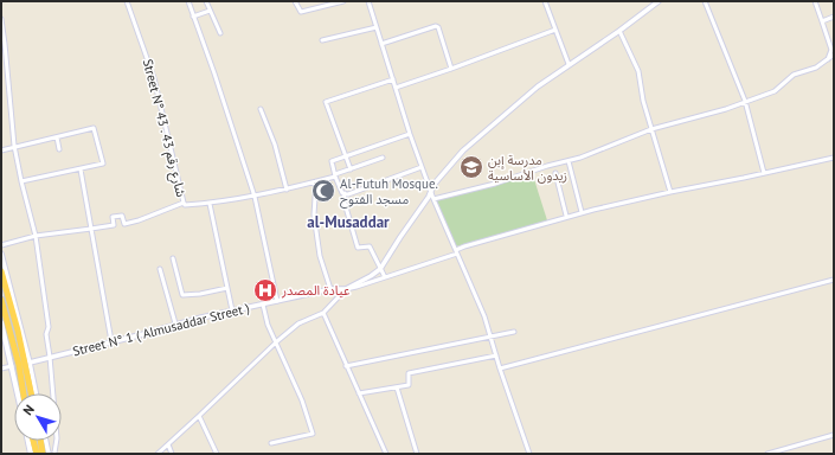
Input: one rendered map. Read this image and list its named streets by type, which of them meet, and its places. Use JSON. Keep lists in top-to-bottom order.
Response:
{
  "streets": {
    "street": ["Street N° 43 . شارع رقم 43", "Street N° 1 ( Almusaddar Street )"]
  },
  "districts": ["al-Musaddar"],
  "places": {
    "school or university": ["مدرسة إبن زيدون الأساسية"],
    "mosque": ["Al-Futuh Mosque. مسجد الفتوح"],
    "hospital": ["عيادة المصدر"]
  },
  "north": "top left"
}
